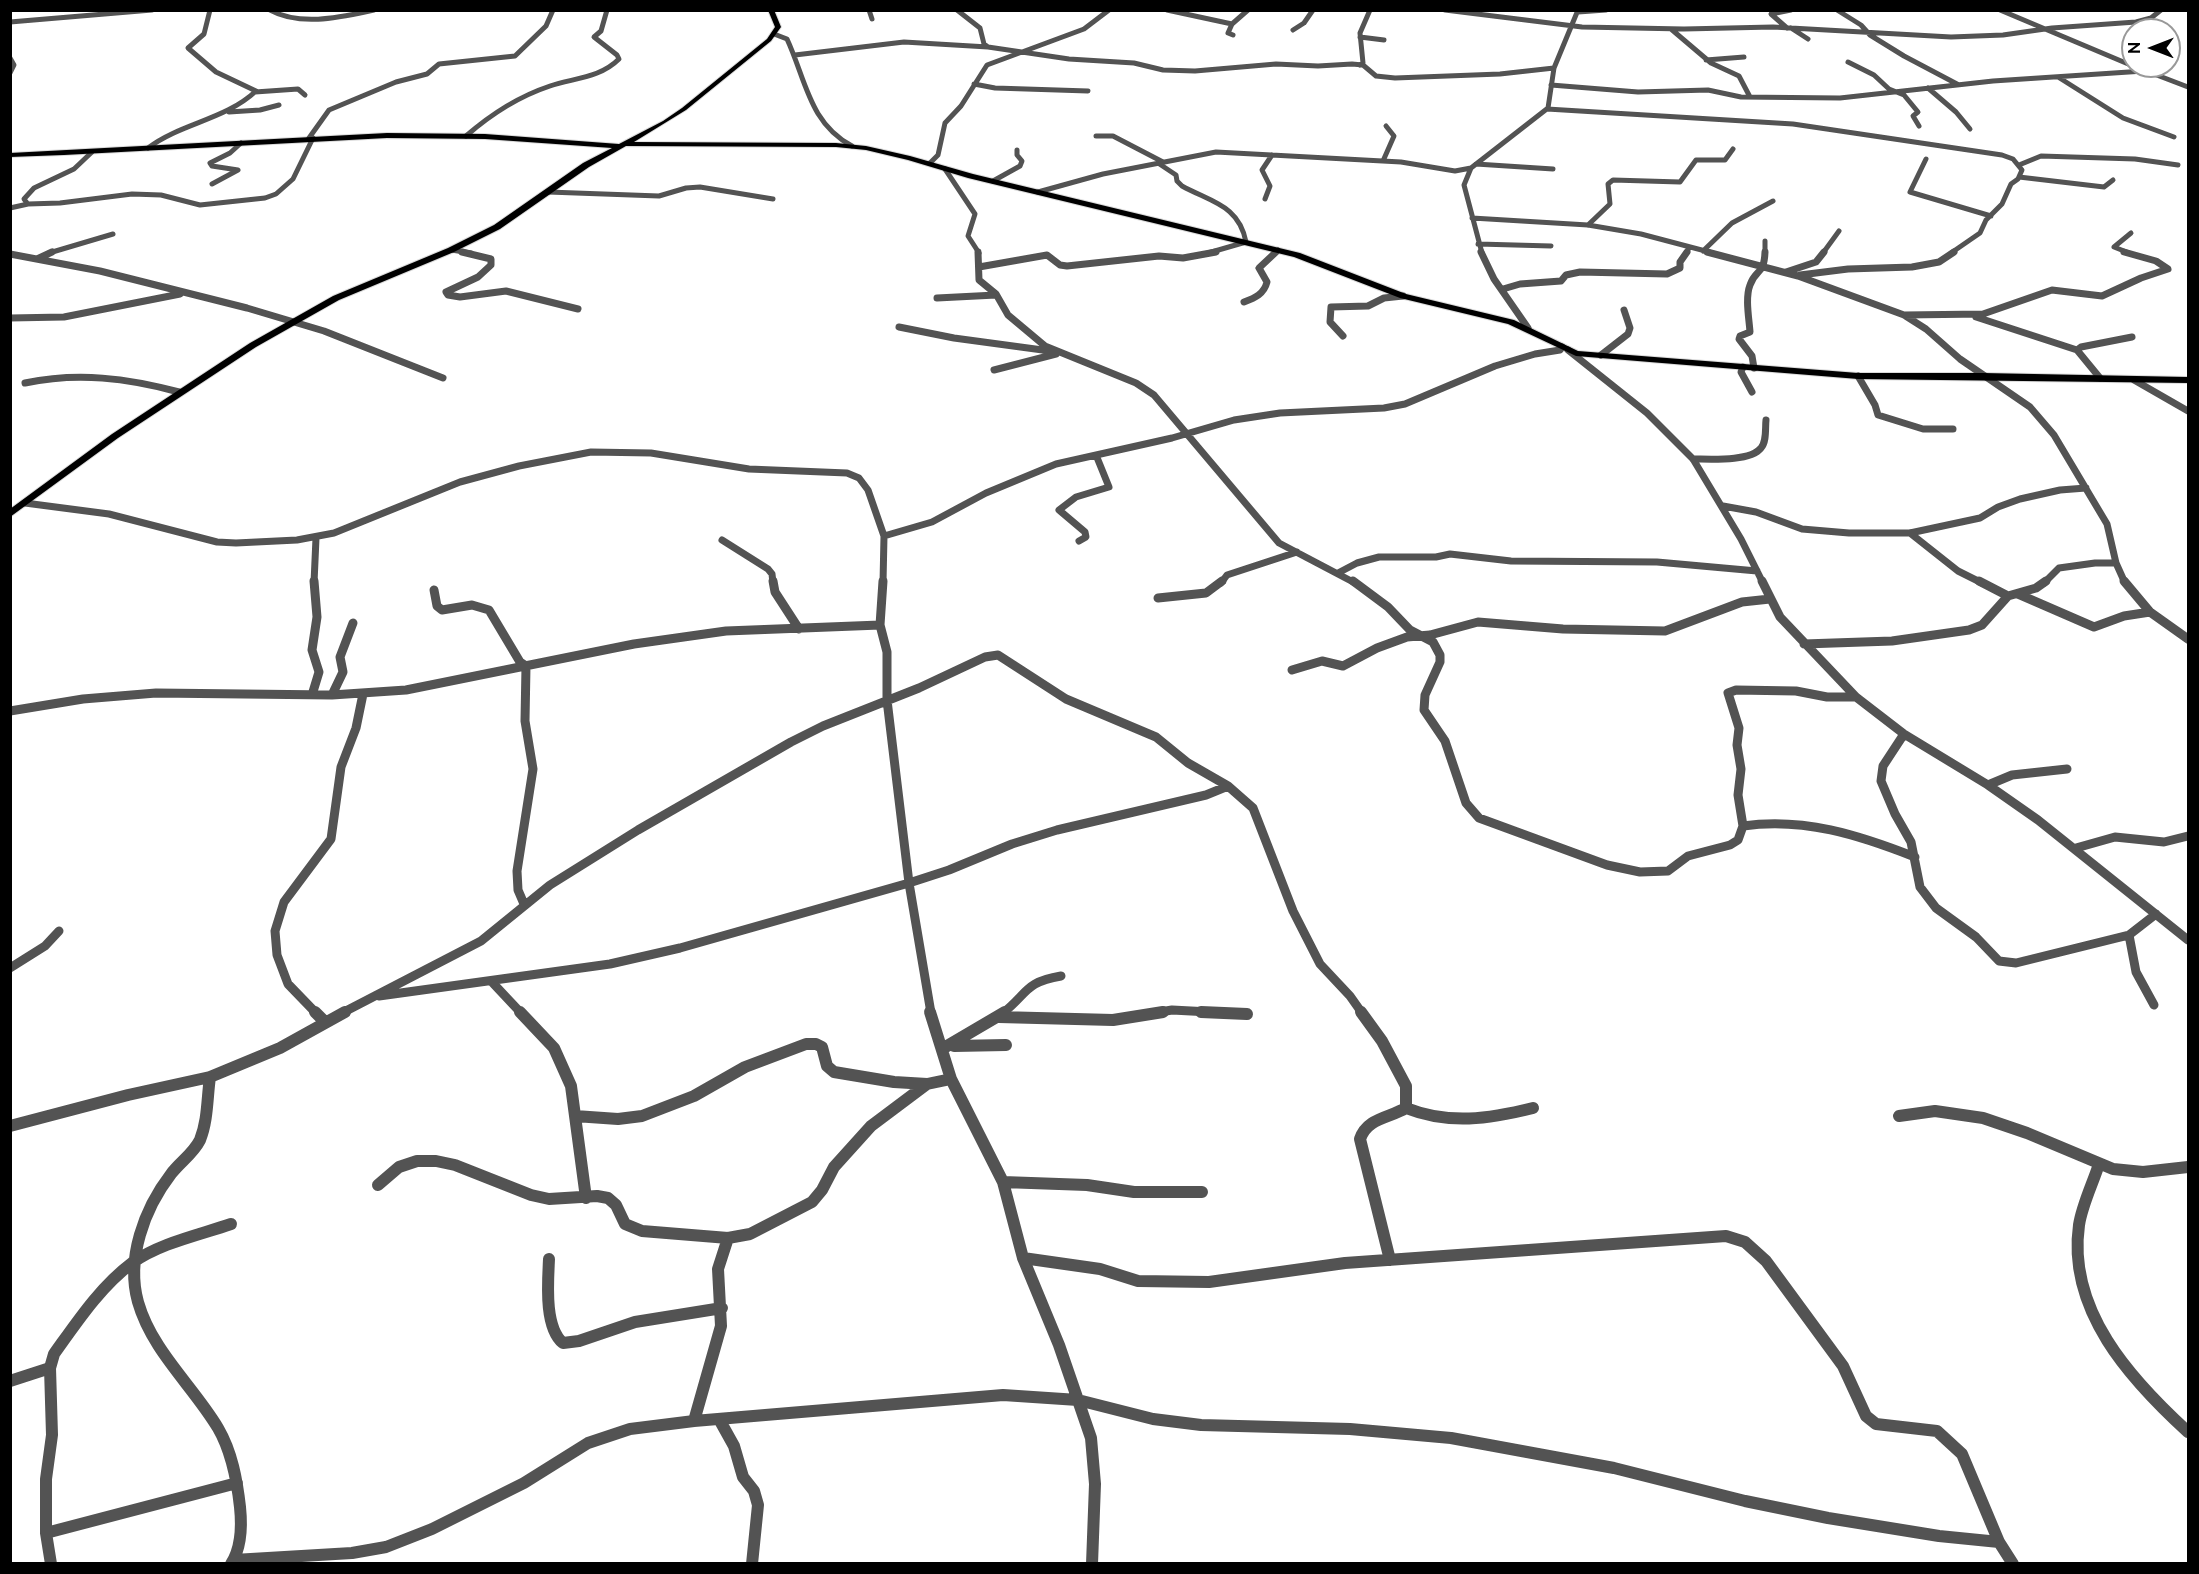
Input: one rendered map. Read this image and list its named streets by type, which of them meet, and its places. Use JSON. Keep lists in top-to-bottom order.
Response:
{
  "north": "left"
}
